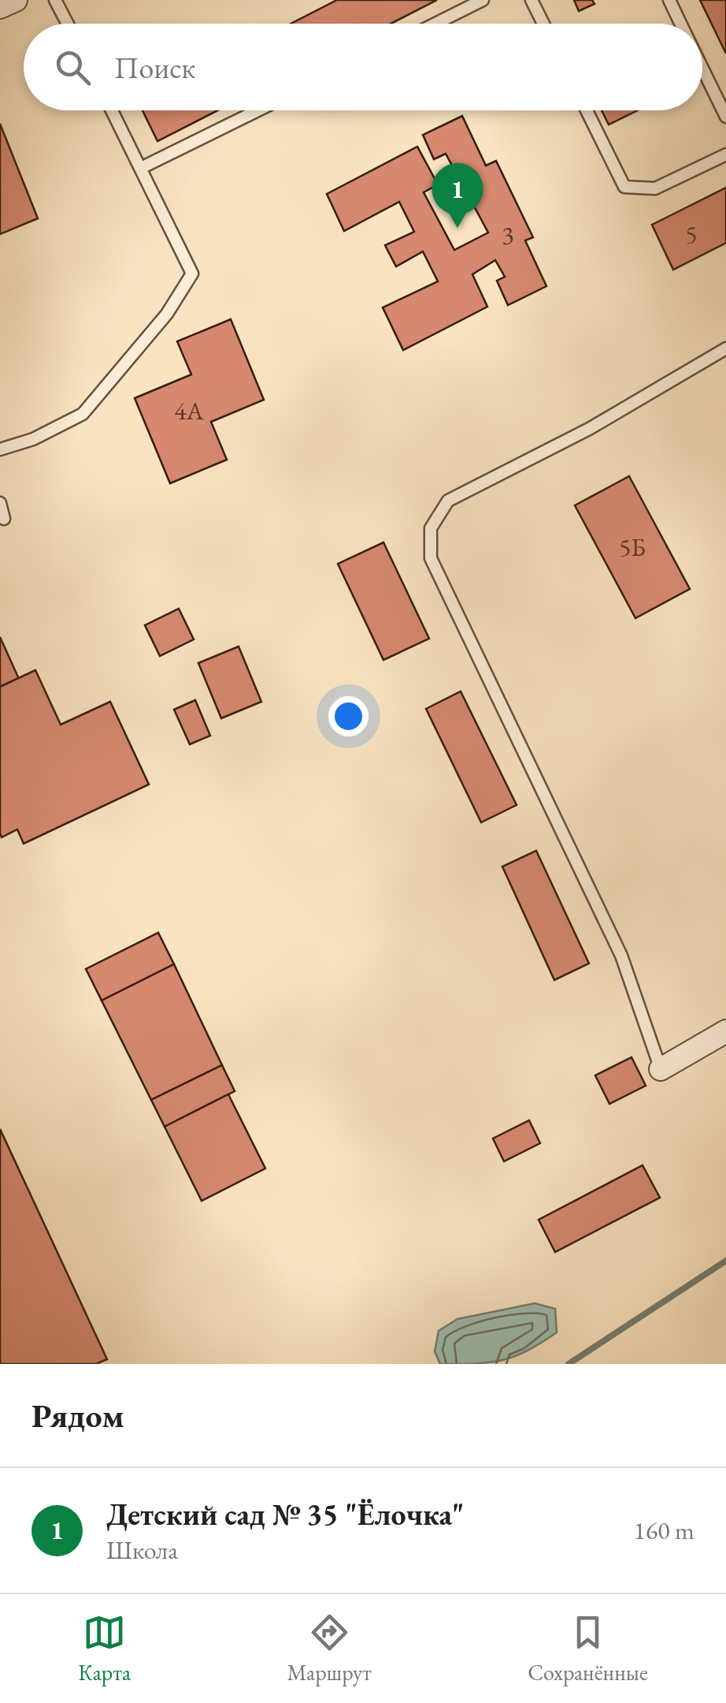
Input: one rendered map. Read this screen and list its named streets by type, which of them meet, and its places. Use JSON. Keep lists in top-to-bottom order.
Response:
{
  "house_numbers": [
    "5",
    "3",
    "4А",
    "5Б"
  ],
  "page": {
    "search": "Поиск",
    "pins": "1",
    "heading": "Рядом",
    "list": [
      {
        "mark": "1",
        "name": "Детский сад № 35 \"Ёлочка\"",
        "note": "Школа",
        "value": "160 m"
      }
    ],
    "nav": ["Карта", "Маршрут", "Сохранённые"]
  }
}
